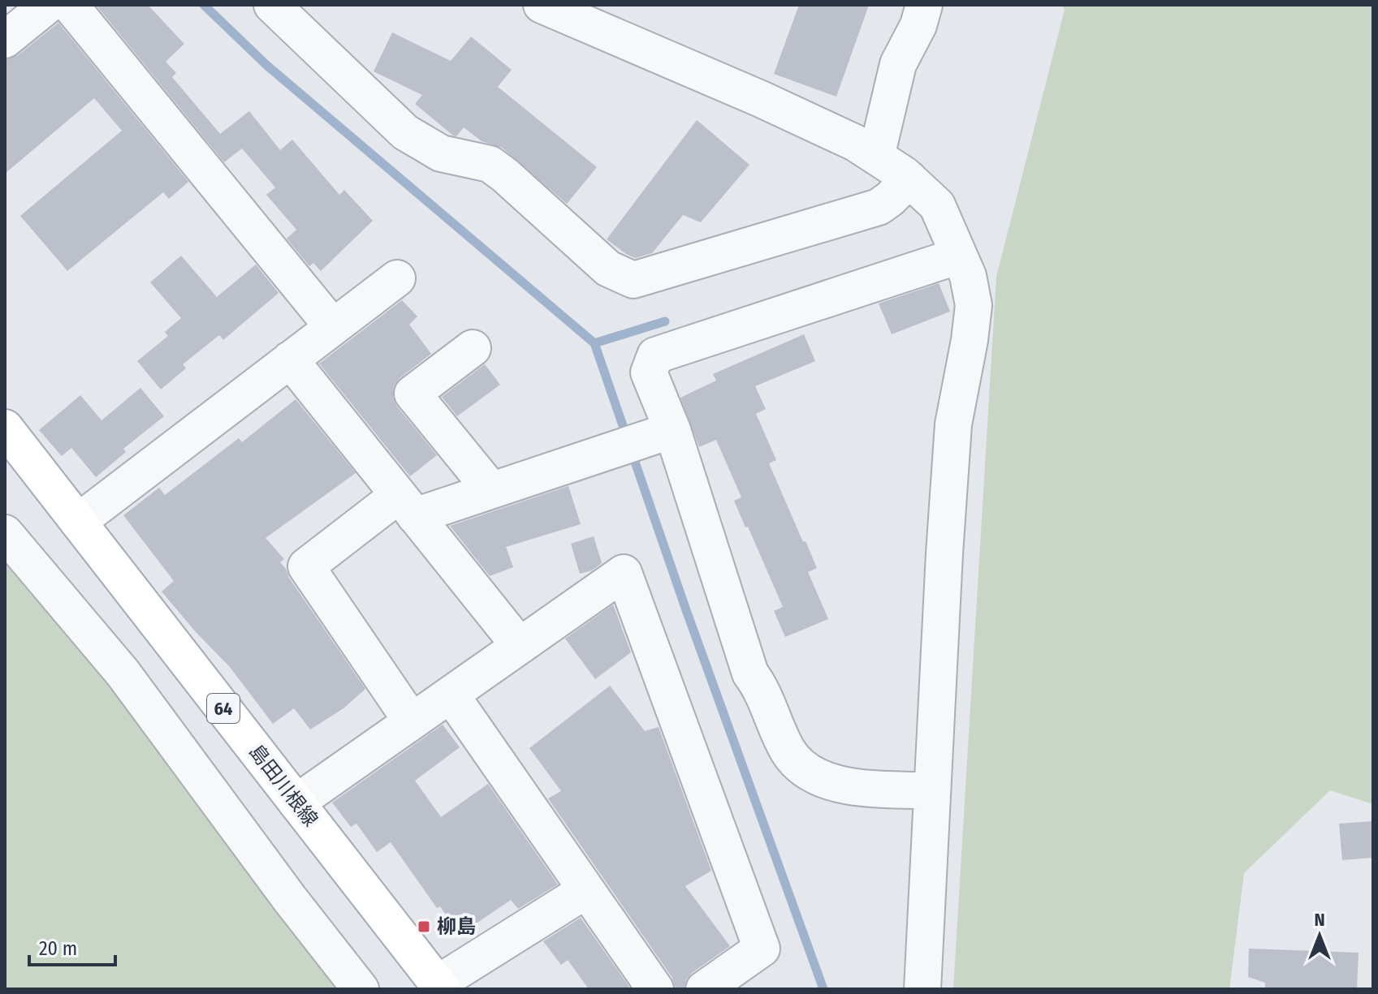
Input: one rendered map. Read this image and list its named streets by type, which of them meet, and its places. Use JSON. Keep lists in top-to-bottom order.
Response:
{
  "streets": {
    "main road": ["64", "島田川根線"]
  },
  "places": {
    "transit": ["柳島"]
  },
  "scale_bar": "20 m",
  "north": "top"
}
